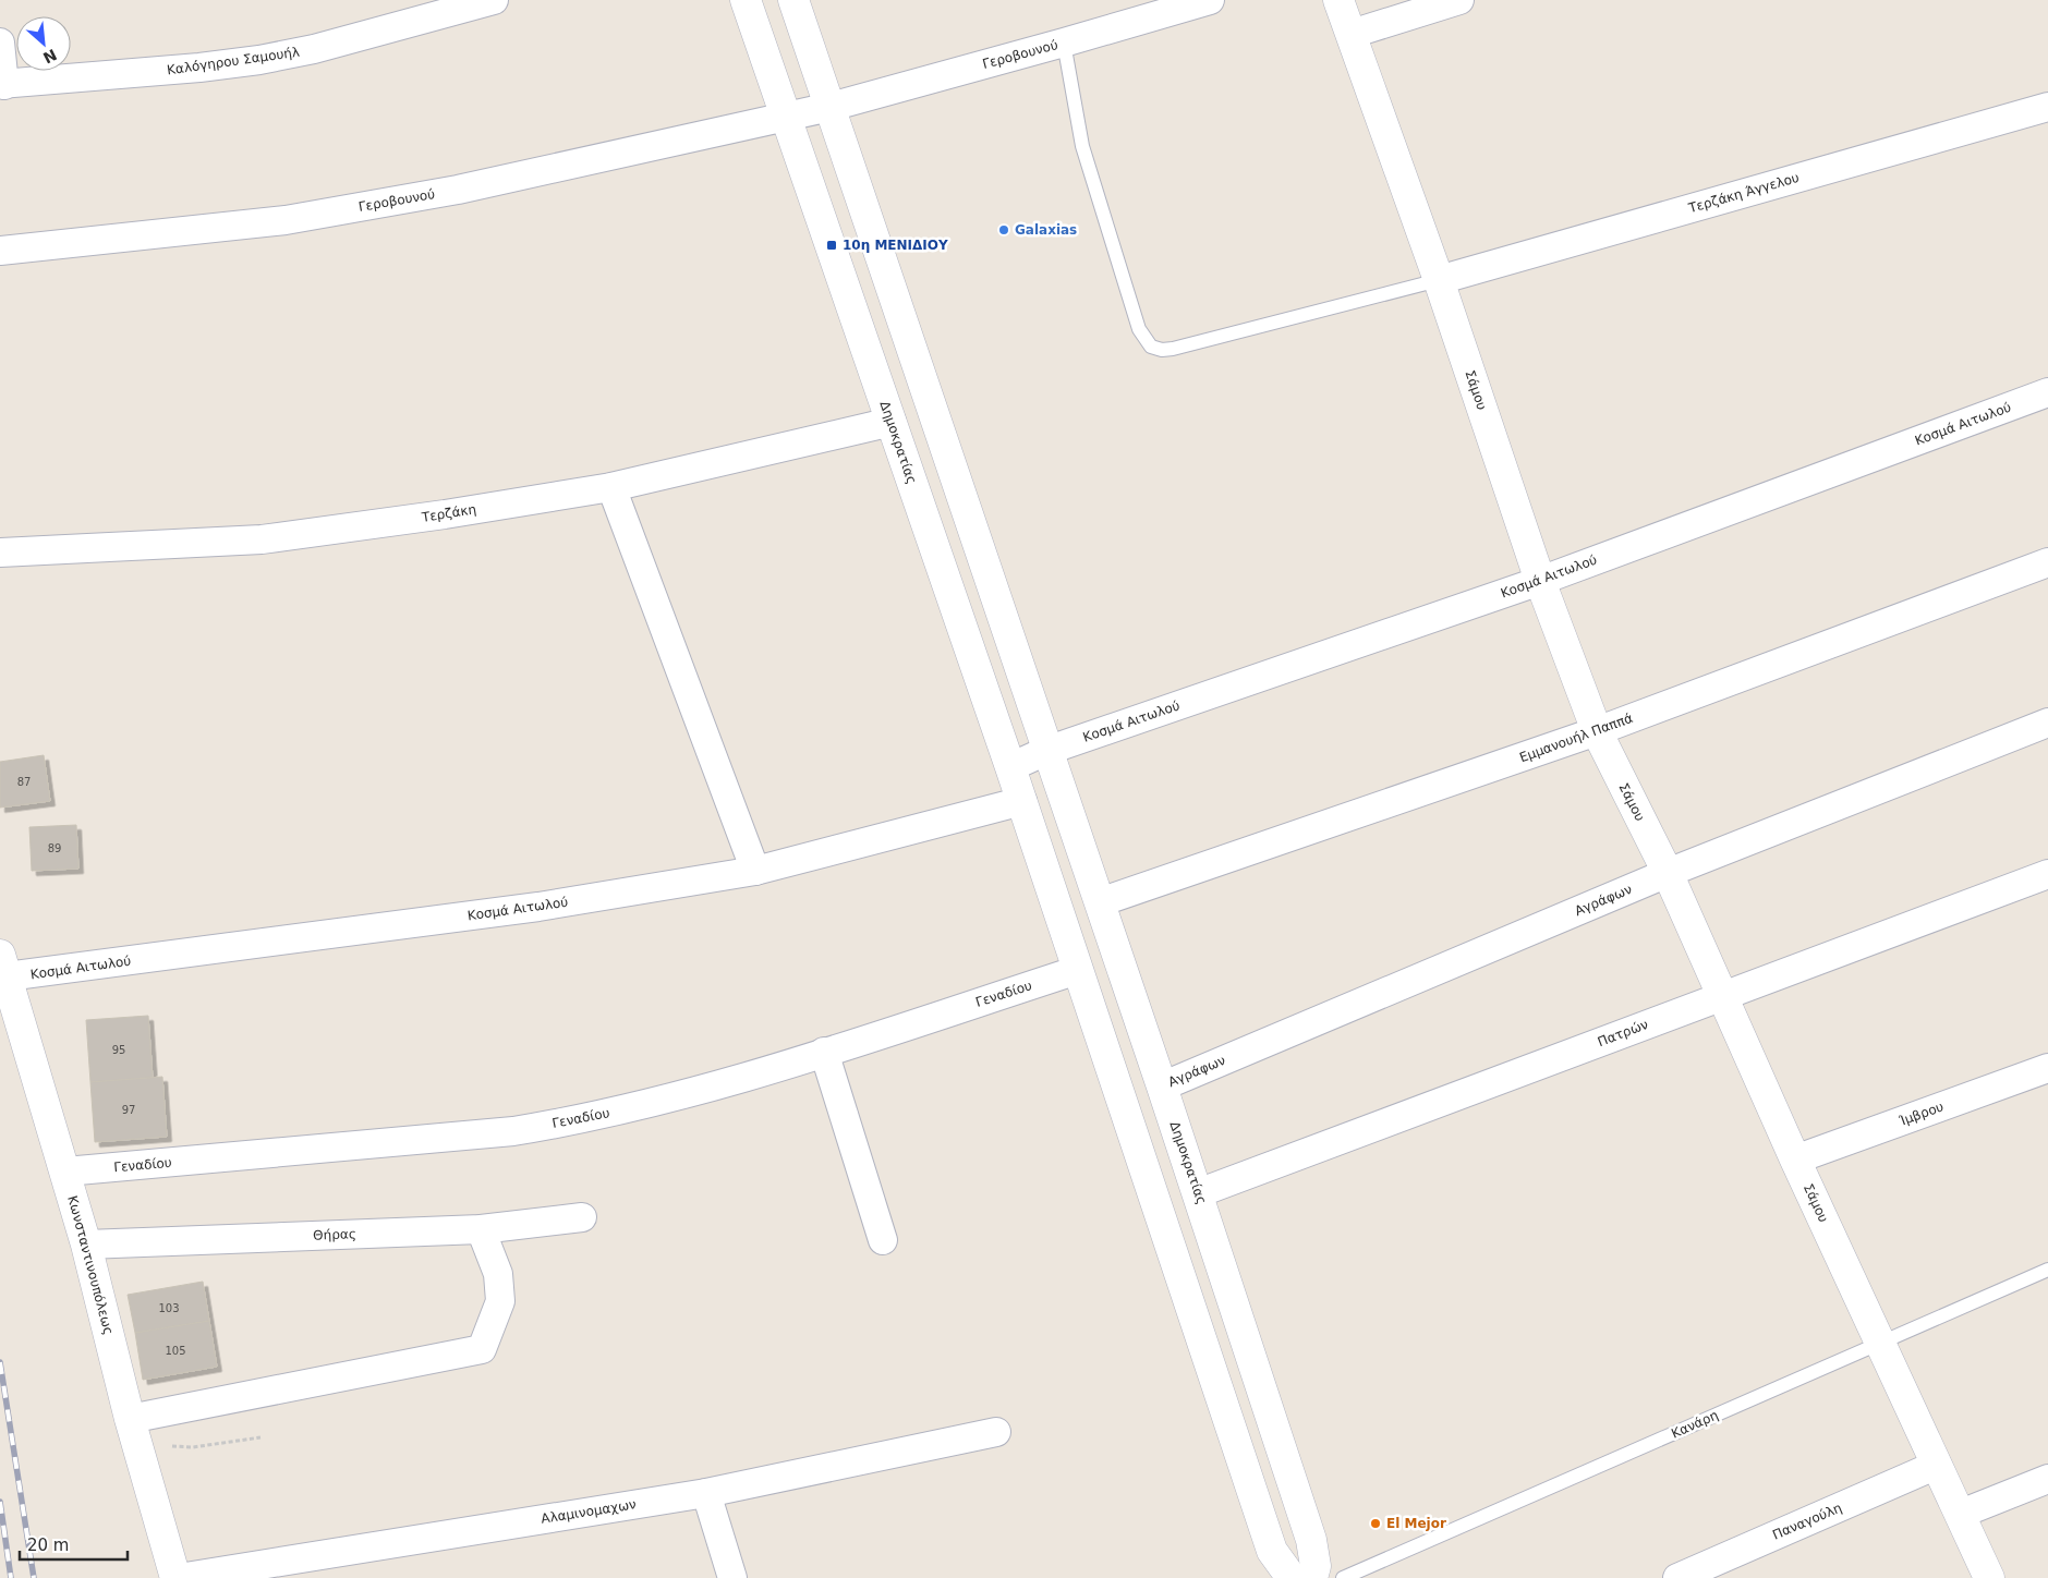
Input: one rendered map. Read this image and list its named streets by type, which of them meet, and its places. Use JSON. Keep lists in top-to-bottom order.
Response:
{
  "streets": {
    "main road": ["Σάμου", "Δημοκρατίας", "Κωνσταντινουπόλεως"],
    "street": [
      "Γεροβουνού",
      "Καλόγηρου Σαμουήλ",
      "Τερζάκη Άγγελου",
      "Κοσμά Αιτωλού",
      "Τερζάκη",
      "Εμμανουήλ Παππά",
      "Αγράφων",
      "Γεναδίου",
      "Πατρών",
      "Ίμβρου",
      "Θήρας",
      "Αλαμινομαχων",
      "Παναγούλη"
    ],
    "lane": ["Κανάρη"]
  },
  "crossings": [
    ["Γεροβουνού", "Δημοκρατίας"],
    ["Τερζάκη Άγγελου", "Σάμου"],
    ["Σάμου", "Κοσμά Αιτωλού"],
    ["Σάμου", "Εμμανουήλ Παππά"],
    ["Σάμου", "Αγράφων"],
    ["Σάμου", "Πατρών"],
    ["Σάμου", "Ίμβρου"],
    ["Σάμου", "Κανάρη"],
    ["Σάμου", "Παναγούλη"],
    ["Κοσμά Αιτωλού", "Δημοκρατίας"],
    ["Κοσμά Αιτωλού", "Κωνσταντινουπόλεως"],
    ["Δημοκρατίας", "Τερζάκη"],
    ["Δημοκρατίας", "Εμμανουήλ Παππά"],
    ["Δημοκρατίας", "Αγράφων"],
    ["Δημοκρατίας", "Γεναδίου"],
    ["Δημοκρατίας", "Πατρών"],
    ["Γεναδίου", "Κωνσταντινουπόλεως"],
    ["Θήρας", "Κωνσταντινουπόλεως"],
    ["Κωνσταντινουπόλεως", "Αλαμινομαχων"]
  ],
  "places": {
    "other": ["Galaxias", "El Mejor"],
    "transit": ["10η ΜΕΝΙΔΙΟΥ"]
  },
  "house_numbers": [
    "87",
    "89",
    "95",
    "97",
    "103",
    "105"
  ],
  "scale_bar": "20 m",
  "north": "bottom right"
}
